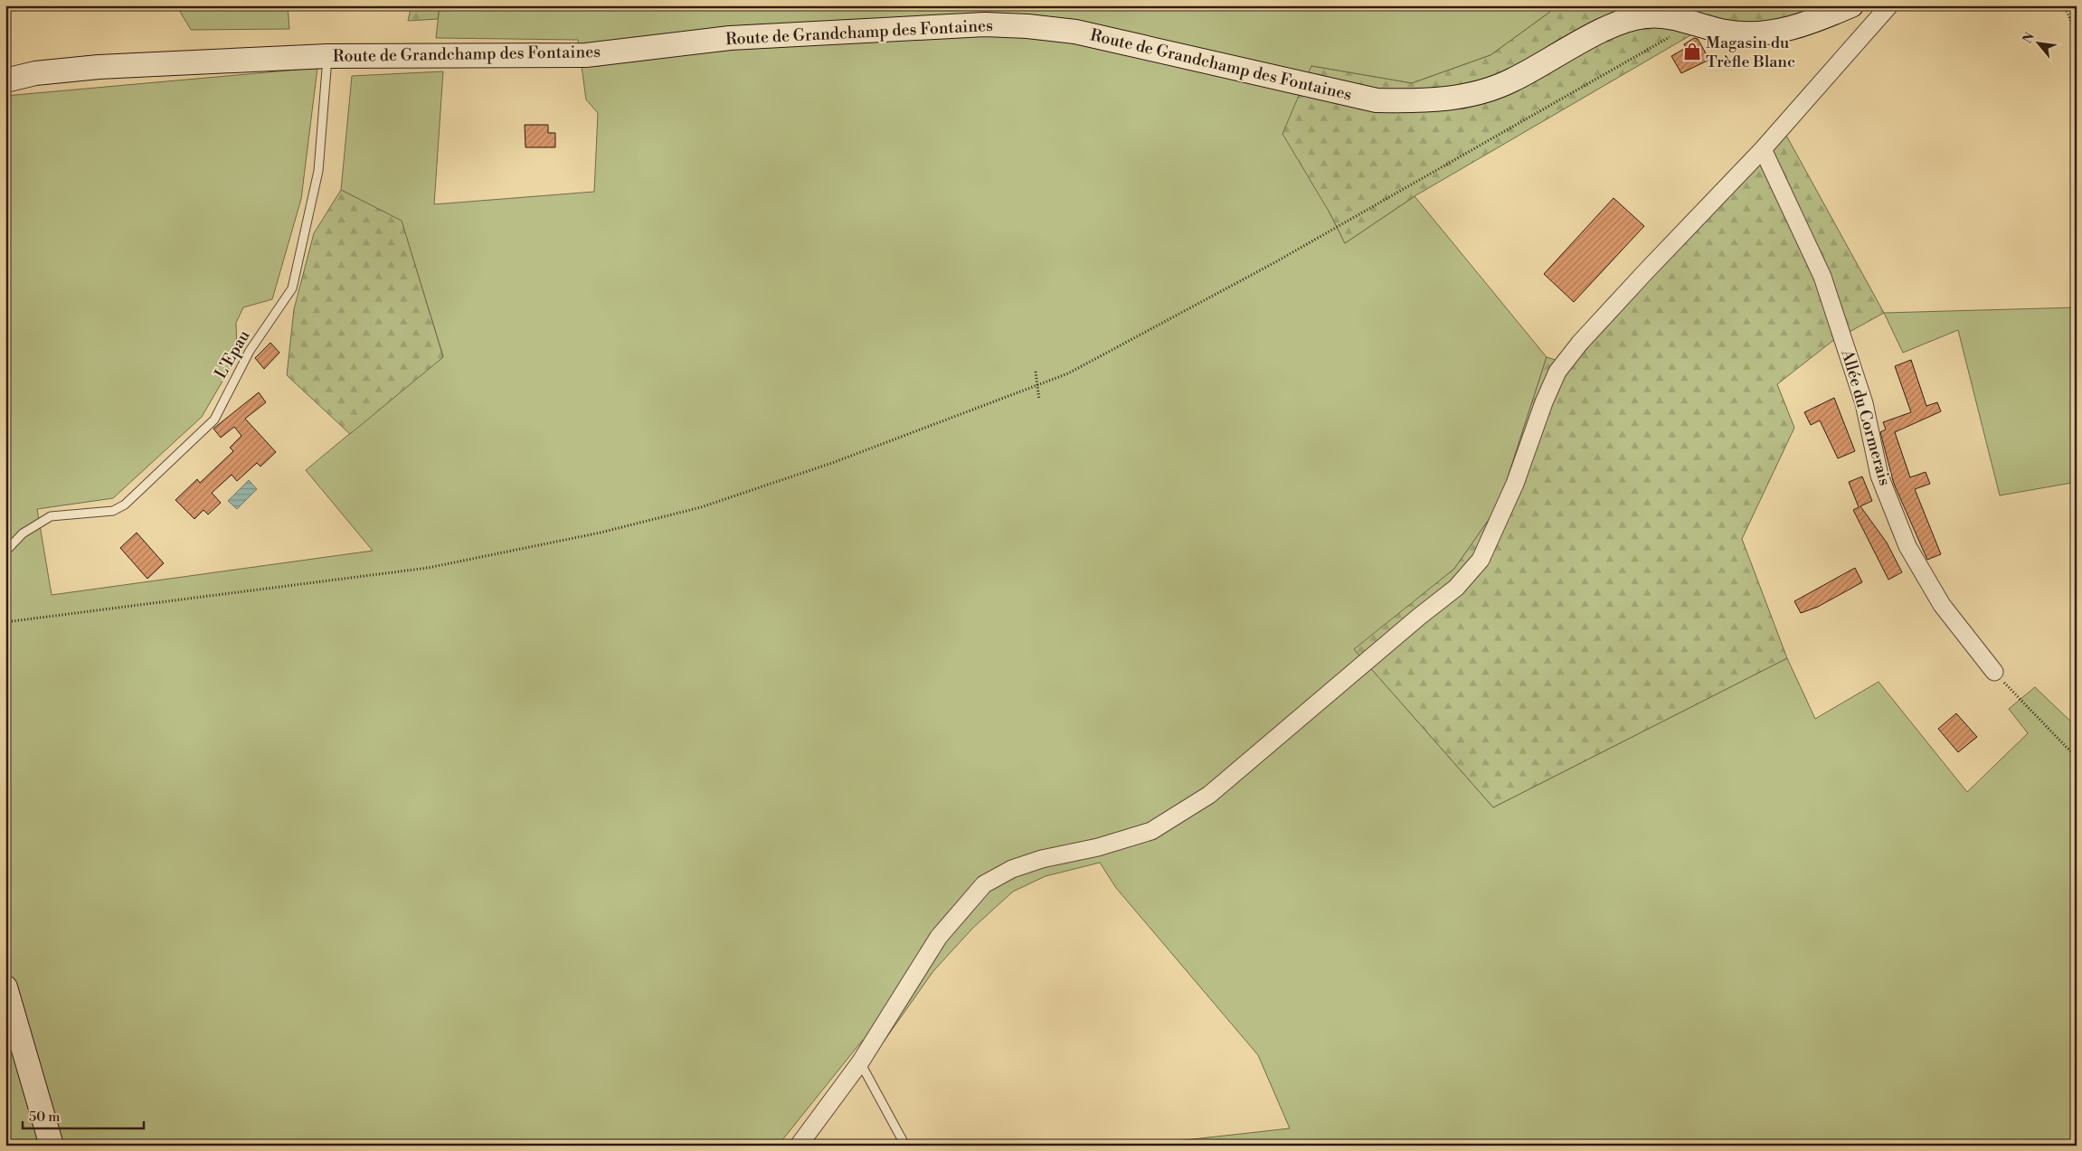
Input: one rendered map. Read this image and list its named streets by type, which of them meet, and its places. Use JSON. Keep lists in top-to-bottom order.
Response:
{
  "streets": {
    "street": ["Route de Grandchamp des Fontaines", "Allée du Cormerais"],
    "lane": ["L'Epau"]
  },
  "crossings": [
    ["Route de Grandchamp des Fontaines", "L'Epau"]
  ],
  "places": {
    "shop": ["Magasin du Trèfle Blanc"]
  },
  "scale_bar": "50 m",
  "north": "top left"
}
